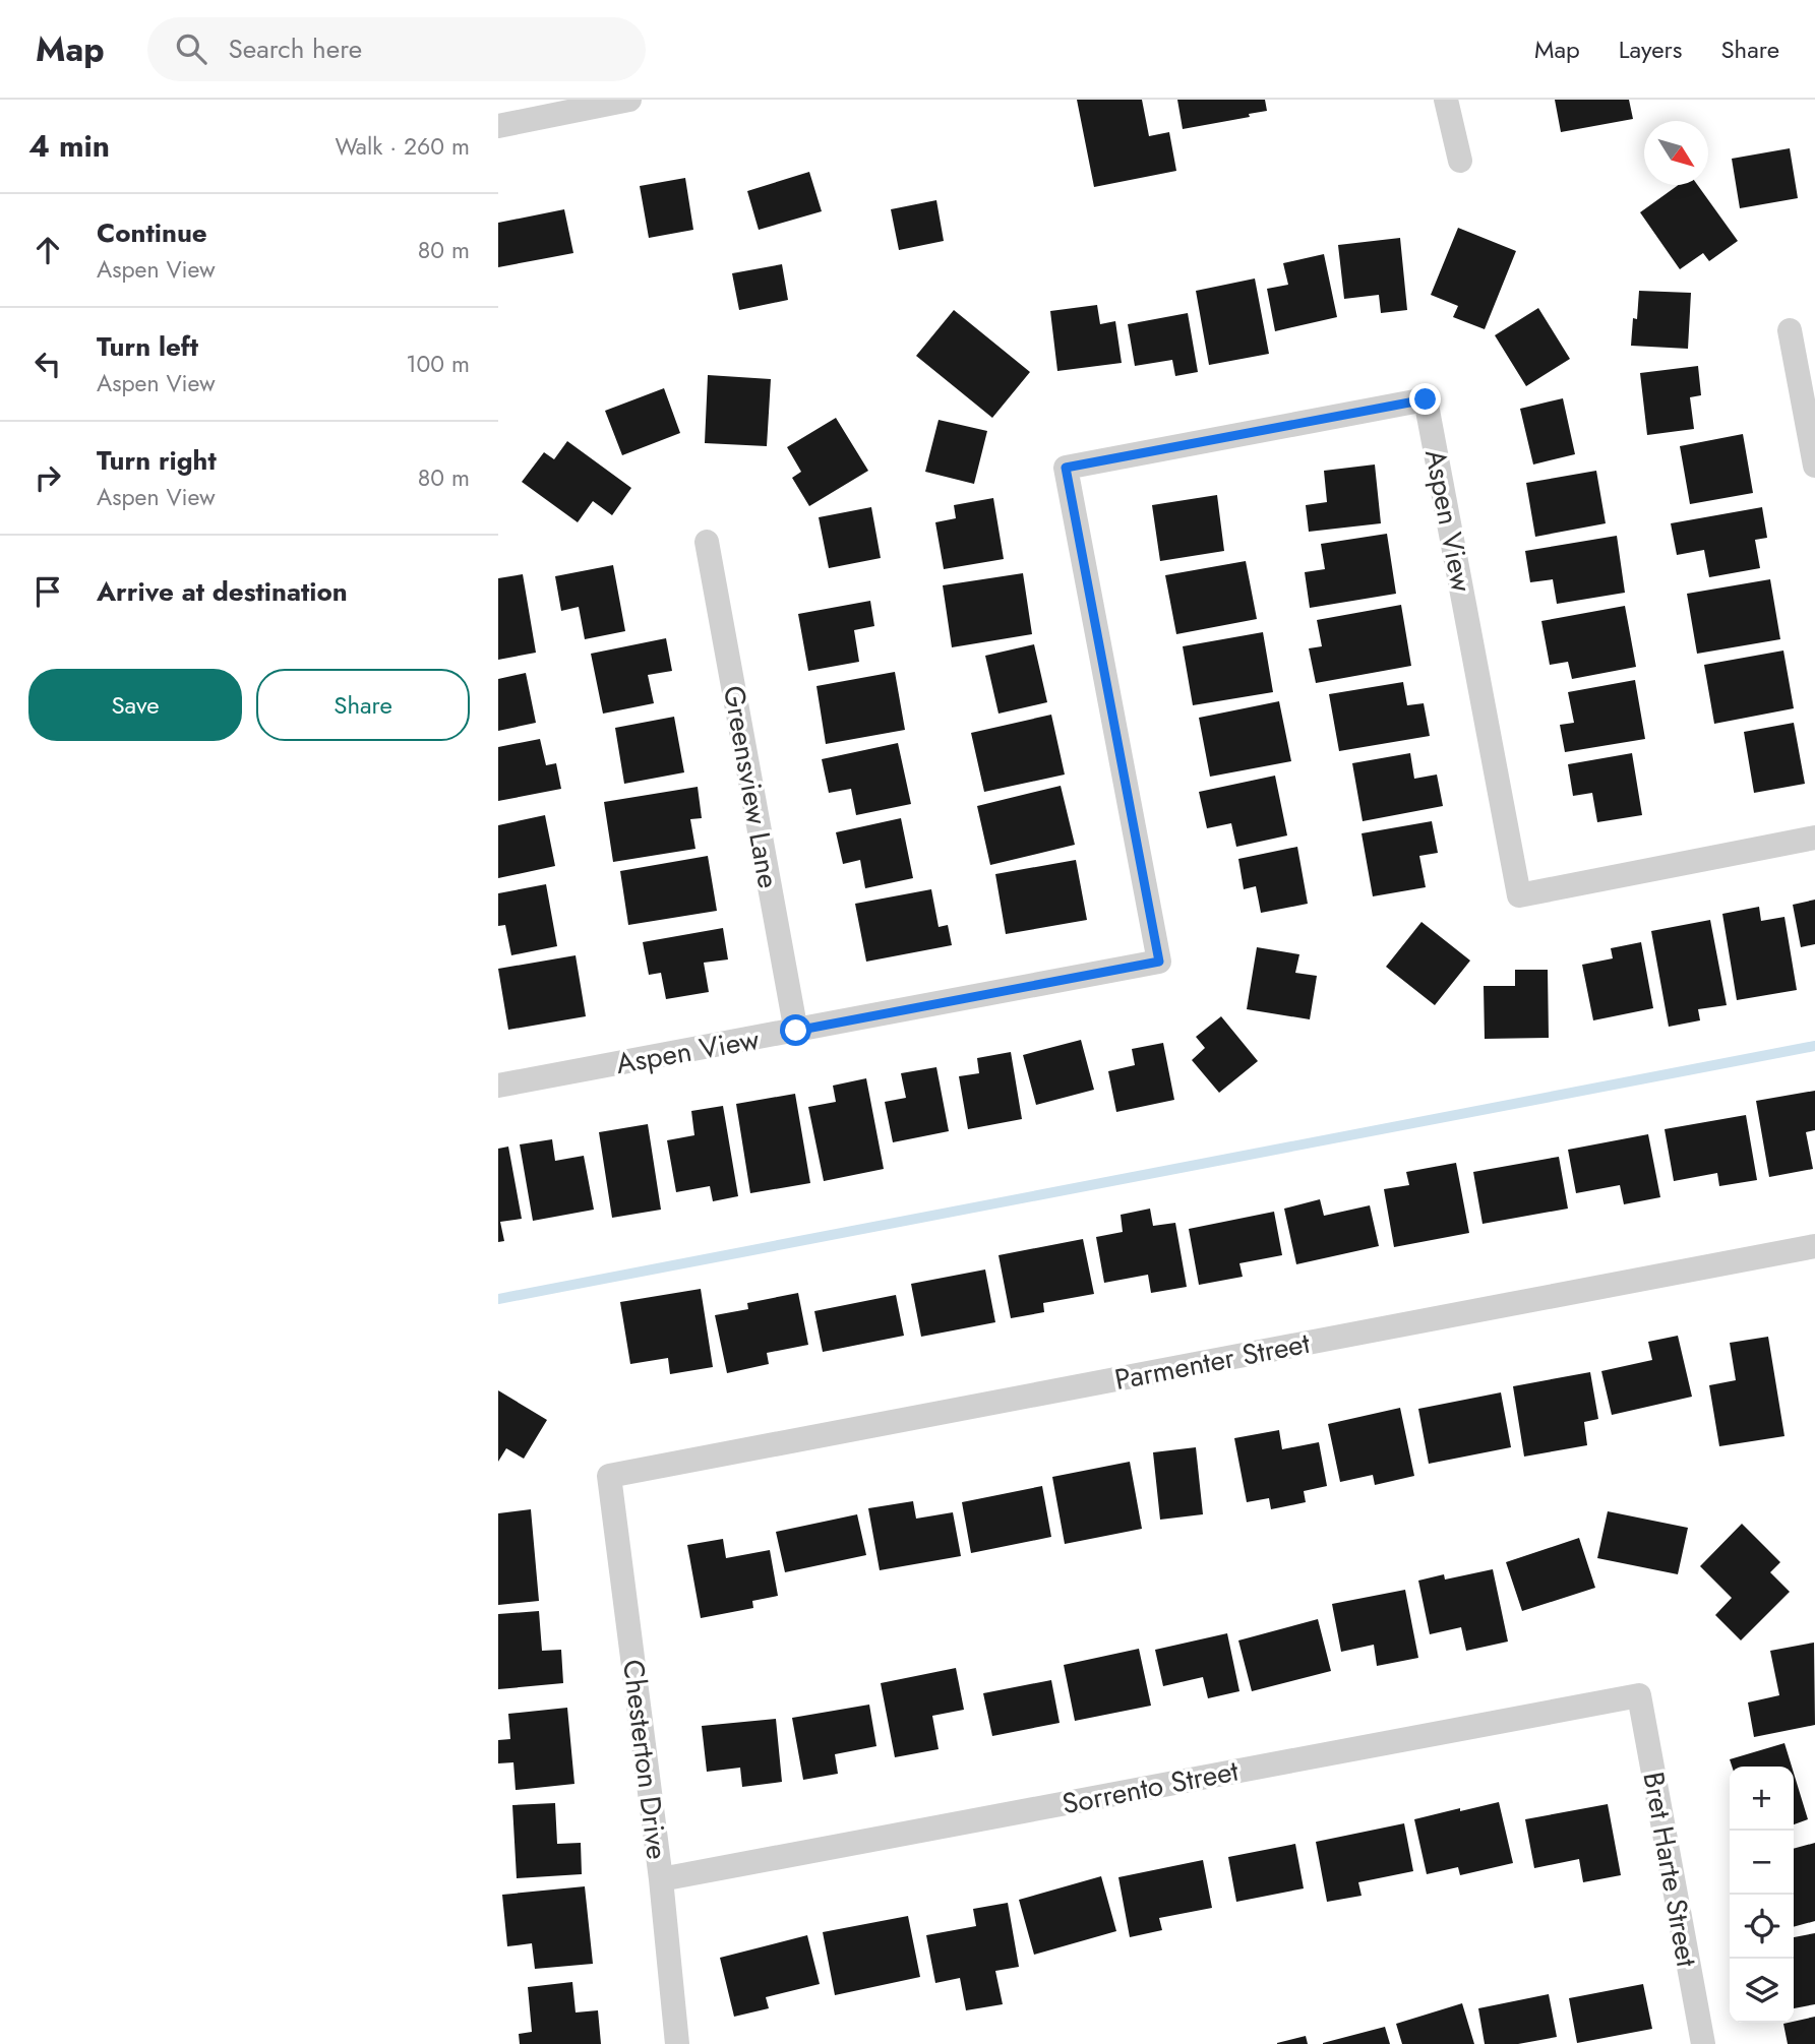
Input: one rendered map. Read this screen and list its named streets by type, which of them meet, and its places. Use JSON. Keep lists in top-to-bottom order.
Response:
{
  "streets": {
    "street": [
      "Aspen View",
      "Greensview Lane",
      "Parmenter Street",
      "Chesterton Drive",
      "Sorrento Street",
      "Bret Harte Street"
    ]
  },
  "crossings": [
    ["Aspen View", "Greensview Lane"],
    ["Parmenter Street", "Chesterton Drive"],
    ["Chesterton Drive", "Sorrento Street"],
    ["Sorrento Street", "Bret Harte Street"]
  ],
  "north": "bottom right",
  "page": {
    "header": "Map",
    "search": "Search here",
    "nav": ["Map", "Layers", "Share"],
    "heading": ["4 min", "Walk · 260 m"],
    "list": [
      ["Continue", "Aspen View", "80 m"],
      ["Turn left", "Aspen View", "100 m"],
      ["Turn right", "Aspen View", "80 m"],
      "Arrive at destination"
    ],
    "buttons": ["Save", "Share"],
    "map_buttons": ["+", "−"]
  }
}
